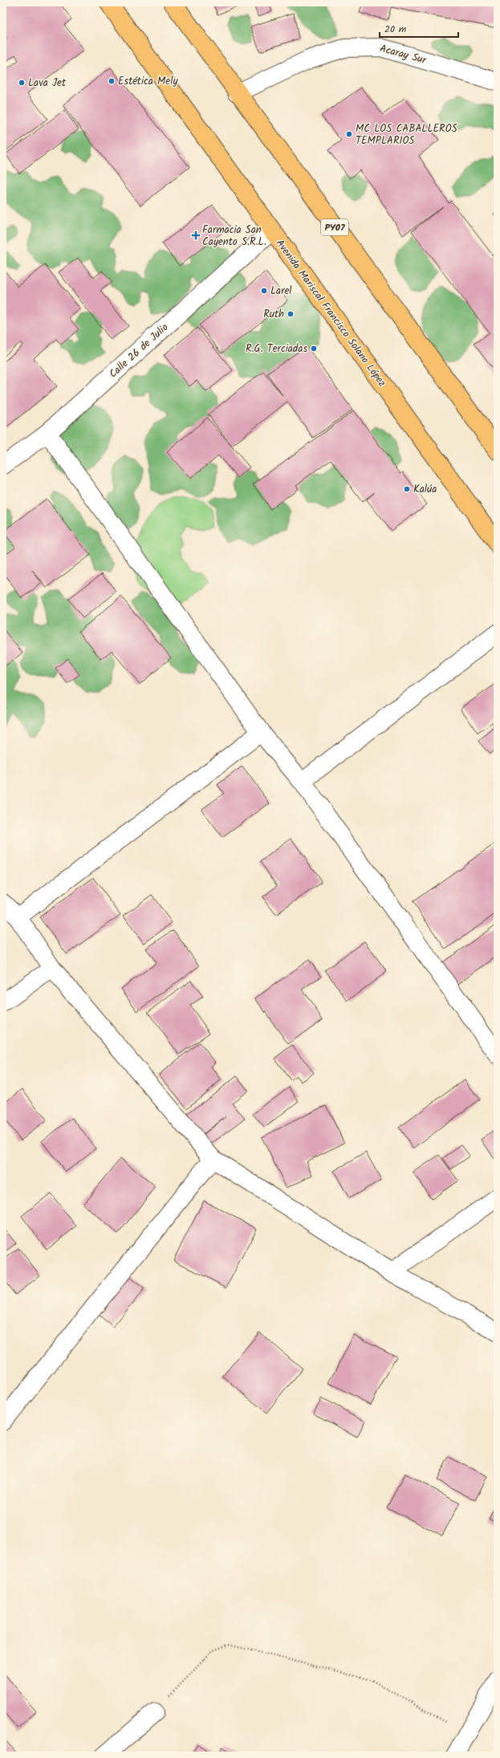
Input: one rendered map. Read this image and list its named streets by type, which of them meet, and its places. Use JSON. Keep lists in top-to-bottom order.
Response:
{
  "streets": {
    "main road": ["PY07", "Avenida Mariscal Francisco Solano López"],
    "street": ["Acaray Sur", "Calle 26 de Julio"]
  },
  "crossings": [
    ["Acaray Sur", "PY07"],
    ["Avenida Mariscal Francisco Solano López", "Calle 26 de Julio"]
  ],
  "places": {
    "other": [
      "Estética Mely",
      "Lava Jet",
      "MC LOS CABALLEROS TEMPLARIOS",
      "Larel",
      "Ruth",
      "R.G. Terciadas",
      "Kalúa"
    ],
    "health": ["Farmacia San Cayento S.R.L."]
  },
  "scale_bar": "20 m"
}
